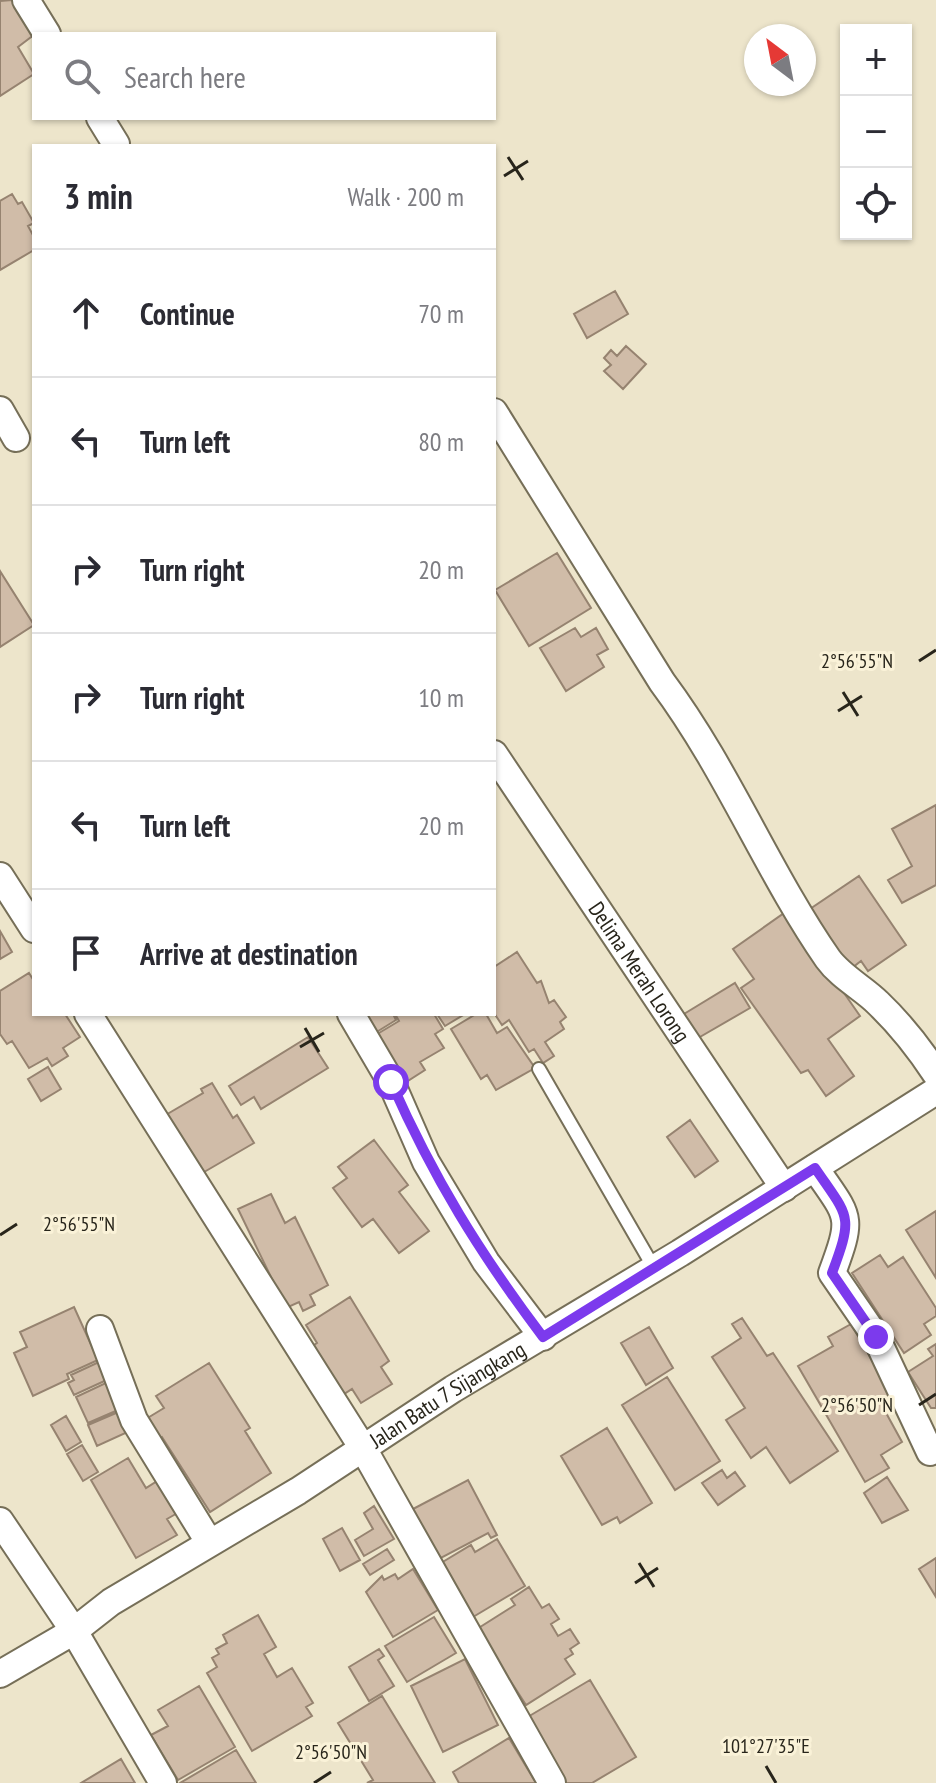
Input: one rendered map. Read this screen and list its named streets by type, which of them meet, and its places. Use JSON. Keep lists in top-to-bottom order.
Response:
{
  "streets": {
    "street": ["Delima Merah Lorong", "Jalan Batu 7 Sijangkang"]
  },
  "crossings": [
    ["Delima Merah Lorong", "Jalan Batu 7 Sijangkang"]
  ],
  "north": "top left",
  "page": {
    "map_buttons": ["+", "−"],
    "search": "Search here",
    "heading": ["3 min", "Walk · 200 m"],
    "list": [
      ["Continue", "70 m"],
      ["Turn left", "80 m"],
      ["Turn right", "20 m"],
      ["Turn right", "10 m"],
      ["Turn left", "20 m"],
      "Arrive at destination"
    ]
  },
  "coordinates": ["2°56'55\"N", "2°56'50\"N", "101°27'35\"E"]
}
